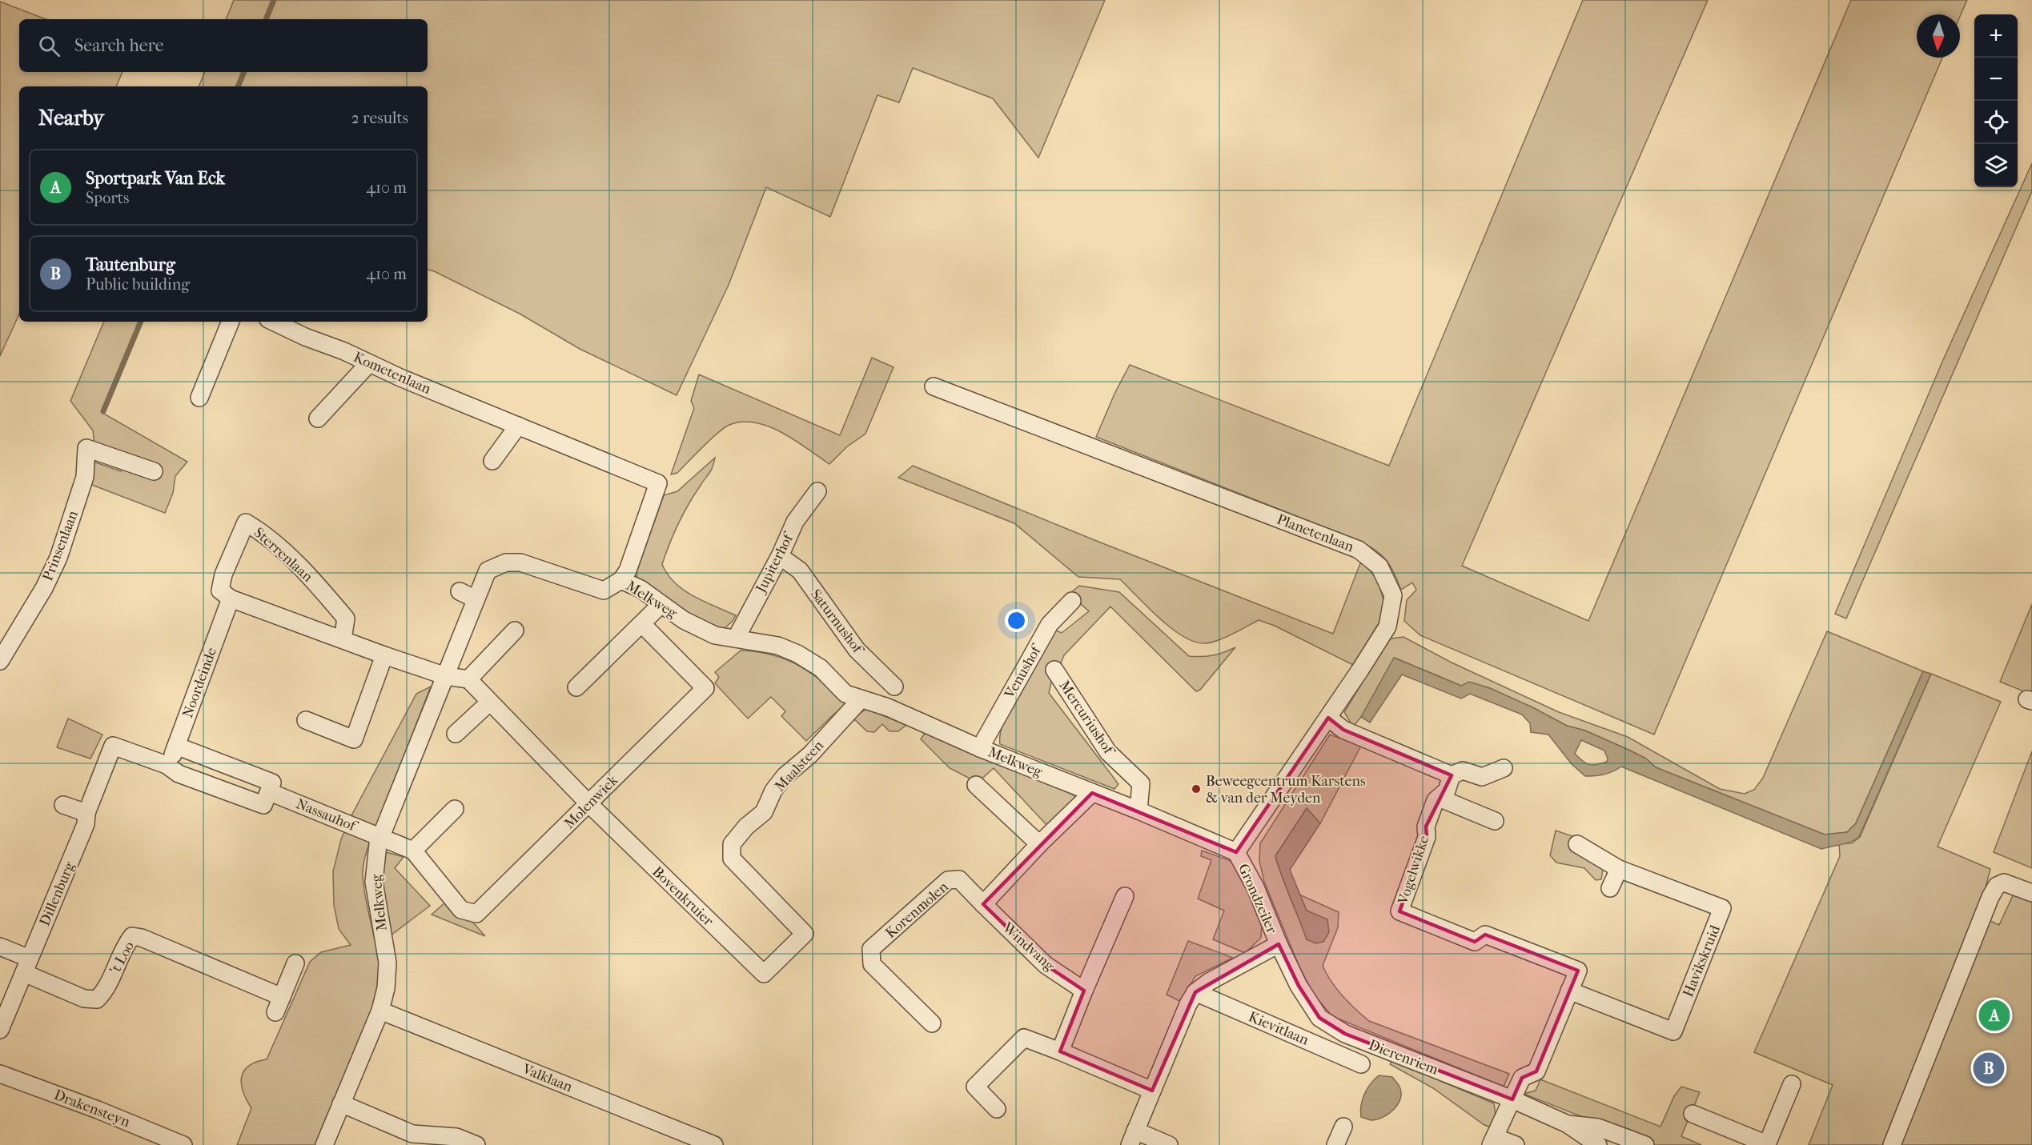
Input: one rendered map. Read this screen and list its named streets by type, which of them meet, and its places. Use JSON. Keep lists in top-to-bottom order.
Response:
{
  "streets": {
    "street": [
      "Kometenlaan",
      "Planetenlaan",
      "Prinsenlaan",
      "Sterrenlaan",
      "Jupiterhof",
      "Melkweg",
      "Saturnushof",
      "Venushof",
      "Noordeinde",
      "Mercuriushof",
      "Maalsteen",
      "Molenwiek",
      "Nassauhof",
      "Vogelwikke",
      "Dillenburg",
      "Bovenkruier",
      "Grondzeiler",
      "Korenmolen",
      "Windvang",
      "'t Loo",
      "Havikskruid",
      "Kievitlaan",
      "Dierenriem",
      "Valklaan",
      "Drakensteyn"
    ]
  },
  "crossings": [
    ["Kometenlaan", "Melkweg"],
    ["Planetenlaan", "Melkweg"],
    ["Planetenlaan", "Grondzeiler"],
    ["Sterrenlaan", "Noordeinde"],
    ["Jupiterhof", "Melkweg"],
    ["Jupiterhof", "Saturnushof"],
    ["Melkweg", "Venushof"],
    ["Melkweg", "Mercuriushof"],
    ["Melkweg", "Maalsteen"],
    ["Melkweg", "Molenwiek"],
    ["Melkweg", "Nassauhof"],
    ["Melkweg", "Grondzeiler"],
    ["Melkweg", "Valklaan"],
    ["Noordeinde", "Dillenburg"],
    ["Maalsteen", "Bovenkruier"],
    ["Molenwiek", "Nassauhof"],
    ["Molenwiek", "Bovenkruier"],
    ["Vogelwikke", "Havikskruid"],
    ["Vogelwikke", "Dierenriem"],
    ["Dillenburg", "'t Loo"],
    ["Grondzeiler", "Dierenriem"],
    ["Korenmolen", "Windvang"]
  ],
  "places": ["Beweegcentrum Karstens & van der Meyden"],
  "north": "bottom",
  "page": {
    "map_buttons": ["+", "−"],
    "search": "Search here",
    "heading": ["Nearby", "2 results"],
    "list": [
      {
        "mark": "A",
        "name": "Sportpark Van Eck",
        "note": "Sports",
        "value": "410 m"
      },
      {
        "mark": "B",
        "name": "Tautenburg",
        "note": "Public building",
        "value": "410 m"
      }
    ],
    "pins": ["A", "B"]
  }
}
